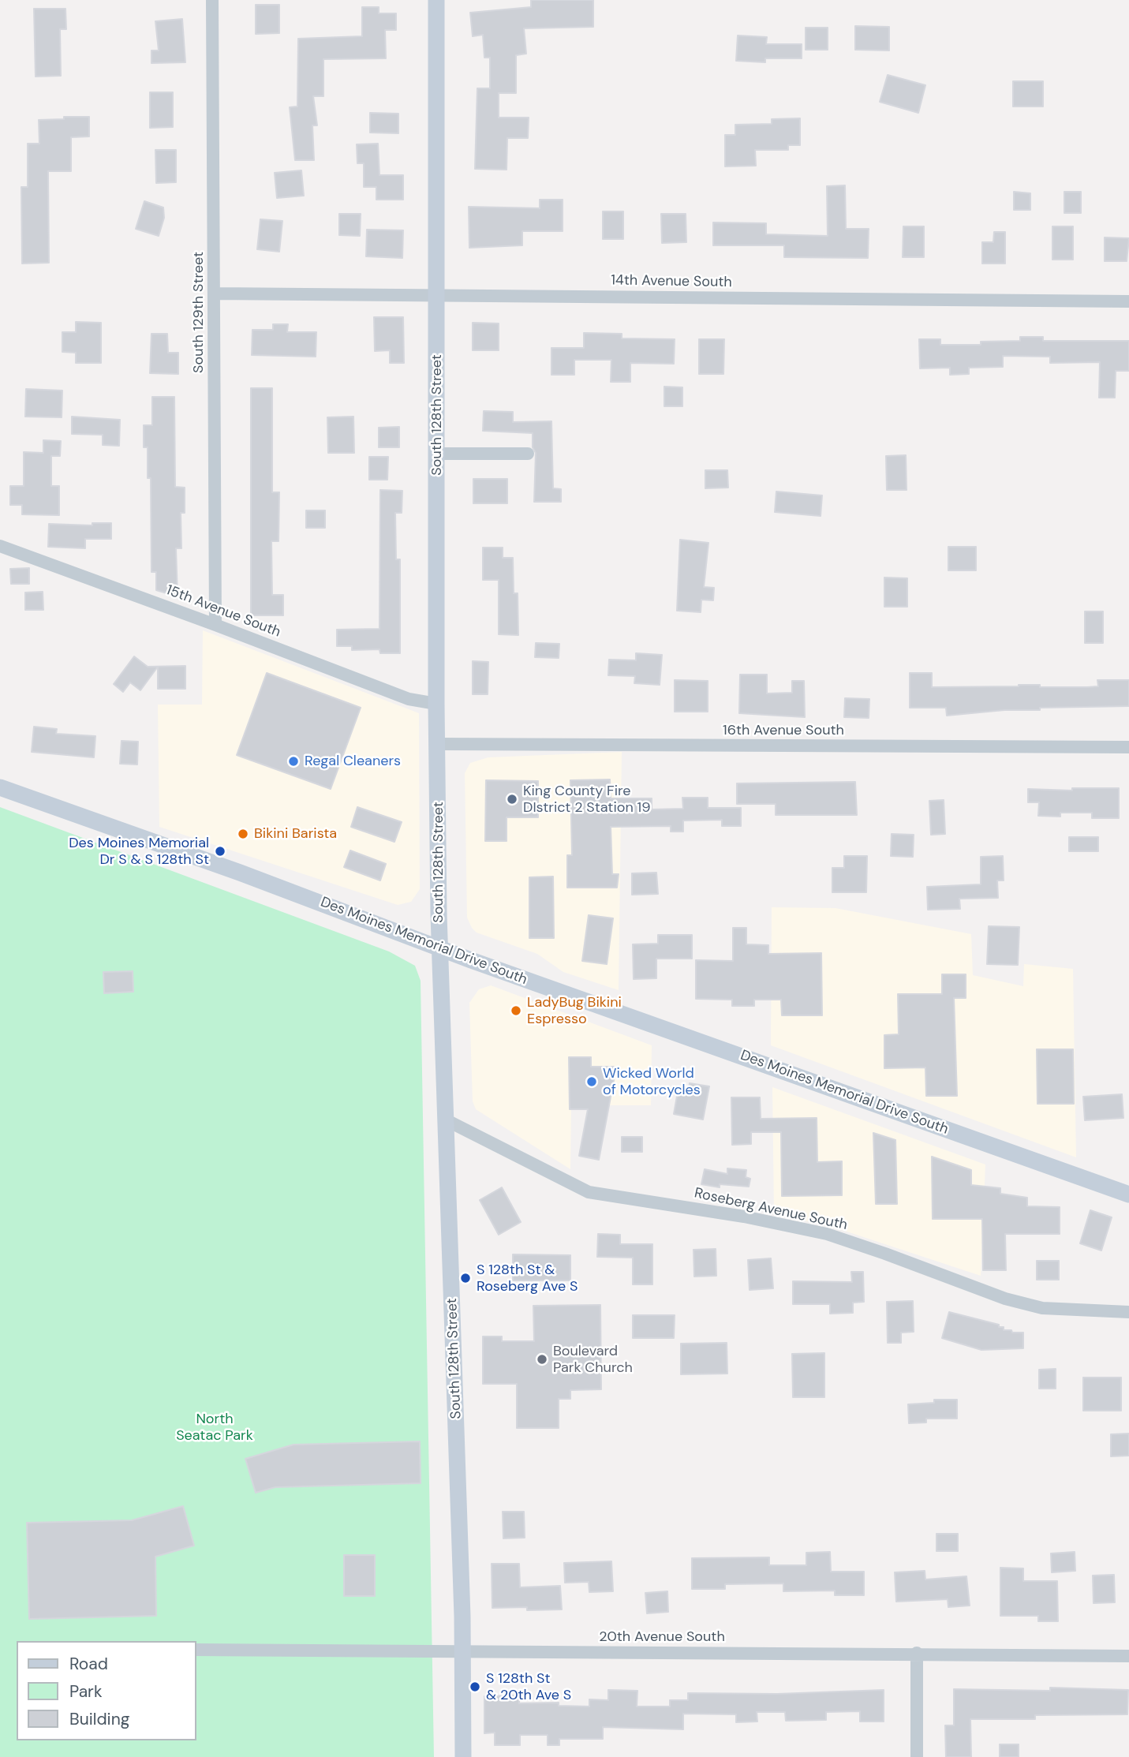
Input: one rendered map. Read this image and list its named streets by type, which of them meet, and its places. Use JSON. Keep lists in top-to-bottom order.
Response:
{
  "streets": {
    "main road": ["South 128th Street", "Des Moines Memorial Drive South"],
    "street": [
      "14th Avenue South",
      "South 129th Street",
      "15th Avenue South",
      "16th Avenue South",
      "Roseberg Avenue South",
      "20th Avenue South"
    ]
  },
  "crossings": [
    ["14th Avenue South", "South 129th Street"],
    ["14th Avenue South", "South 128th Street"],
    ["South 129th Street", "15th Avenue South"],
    ["South 128th Street", "15th Avenue South"],
    ["South 128th Street", "16th Avenue South"],
    ["South 128th Street", "Des Moines Memorial Drive South"],
    ["South 128th Street", "Roseberg Avenue South"],
    ["South 128th Street", "20th Avenue South"]
  ],
  "parks": ["North Seatac Park"],
  "places": [
    "Regal Cleaners",
    "King County Fire DIstrict 2 Station 19",
    "Bikini Barista",
    "Des Moines Memorial Dr S & S 128th St",
    "LadyBug Bikini Espresso",
    "Wicked World of Motorcycles",
    "S 128th St & Roseberg Ave S",
    "Boulevard Park Church",
    "S 128th St & 20th Ave S"
  ],
  "legend": ["Road", "Park", "Building"]
}
